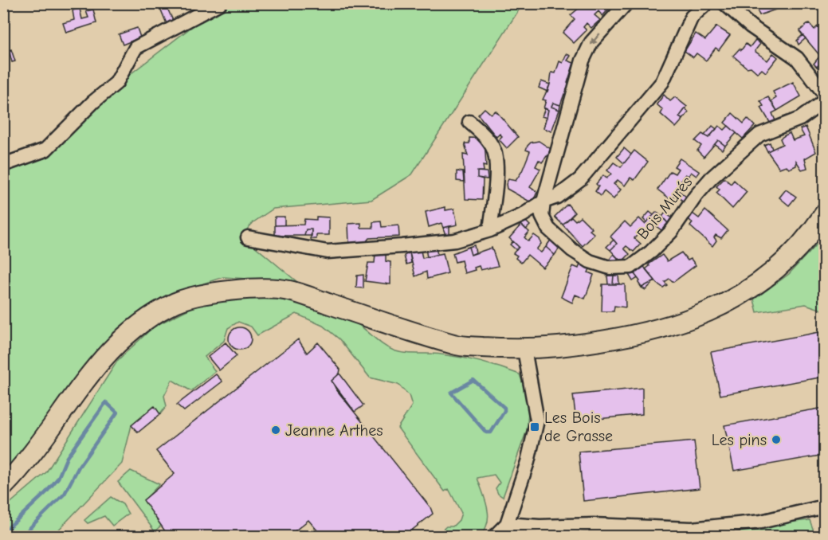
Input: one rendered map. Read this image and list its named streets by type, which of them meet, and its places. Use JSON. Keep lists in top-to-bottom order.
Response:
{
  "streets": {
    "street": ["Bois Murés"]
  },
  "places": {
    "transit": ["Les Bois de Grasse"],
    "other": ["Jeanne Arthes", "Les pins"]
  }
}
